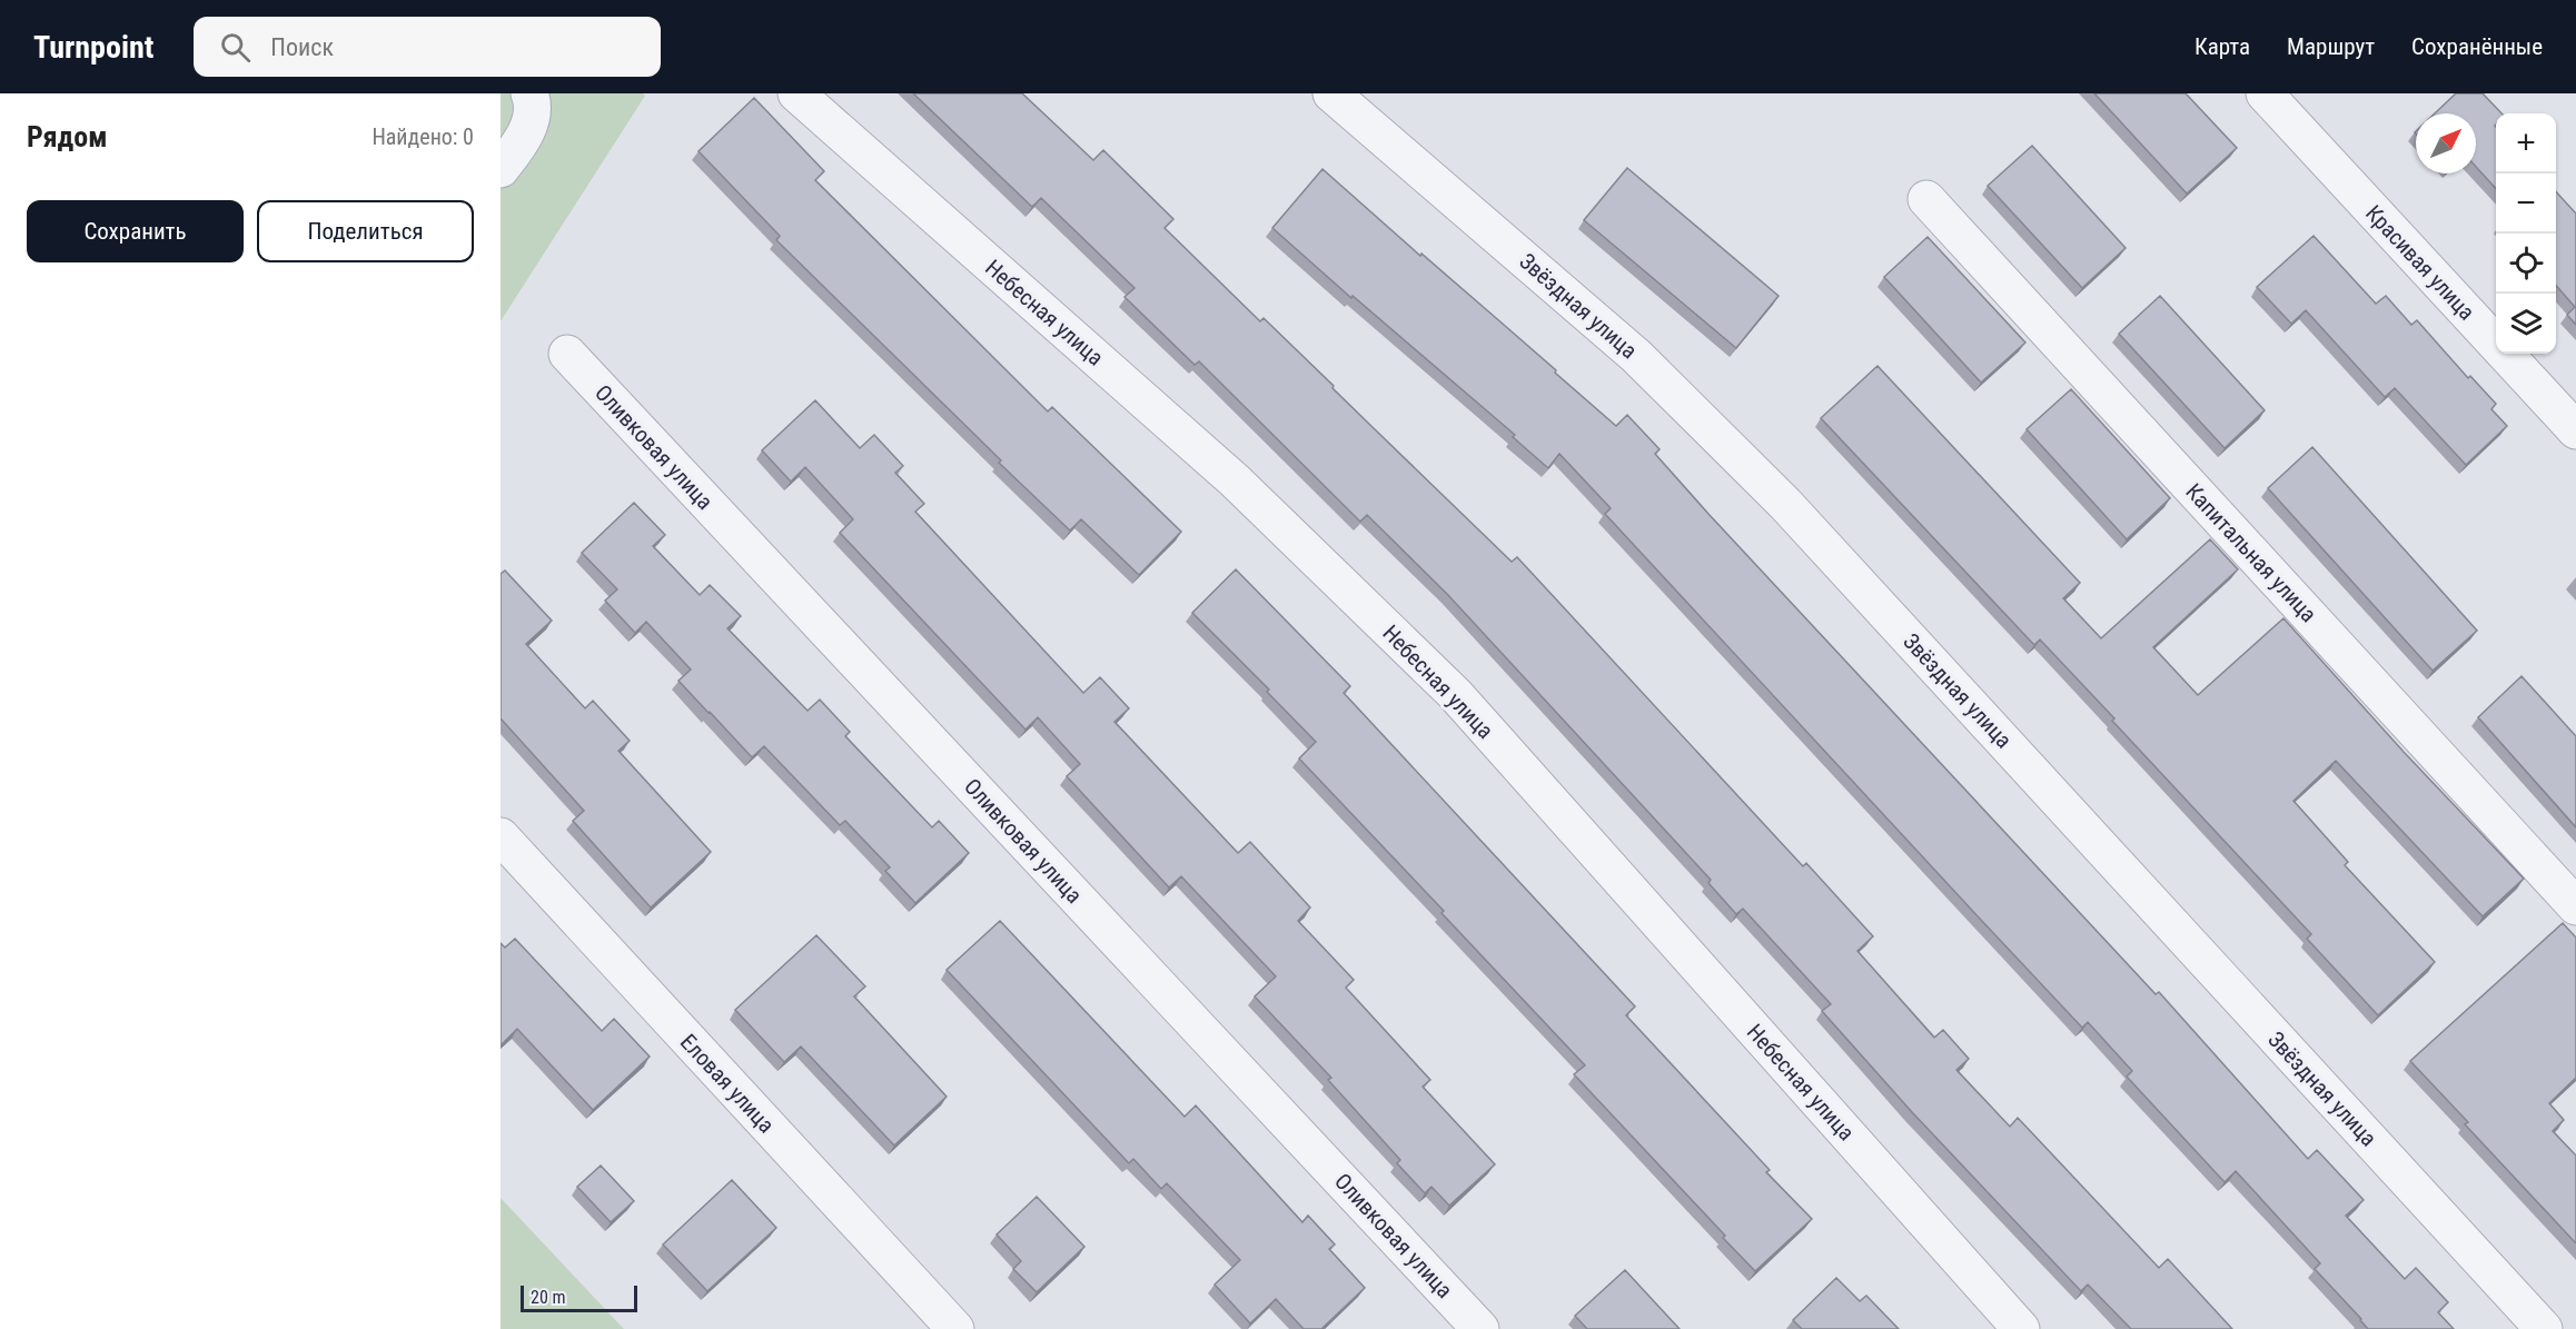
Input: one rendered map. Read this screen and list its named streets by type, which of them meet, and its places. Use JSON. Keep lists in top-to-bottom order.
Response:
{
  "streets": {
    "street": [
      "Красивая улица",
      "Звёздная улица",
      "Небесная улица",
      "Оливковая улица",
      "Капитальная улица",
      "Еловая улица"
    ]
  },
  "scale_bar": "20 m",
  "north": "top right",
  "page": {
    "header": "Turnpoint",
    "search": "Поиск",
    "nav": ["Карта", "Маршрут", "Сохранённые"],
    "heading": ["Рядом", "Найдено: 0"],
    "map_buttons": ["+", "−"],
    "buttons": ["Сохранить", "Поделиться"],
    "scale": "20 m"
  }
}
